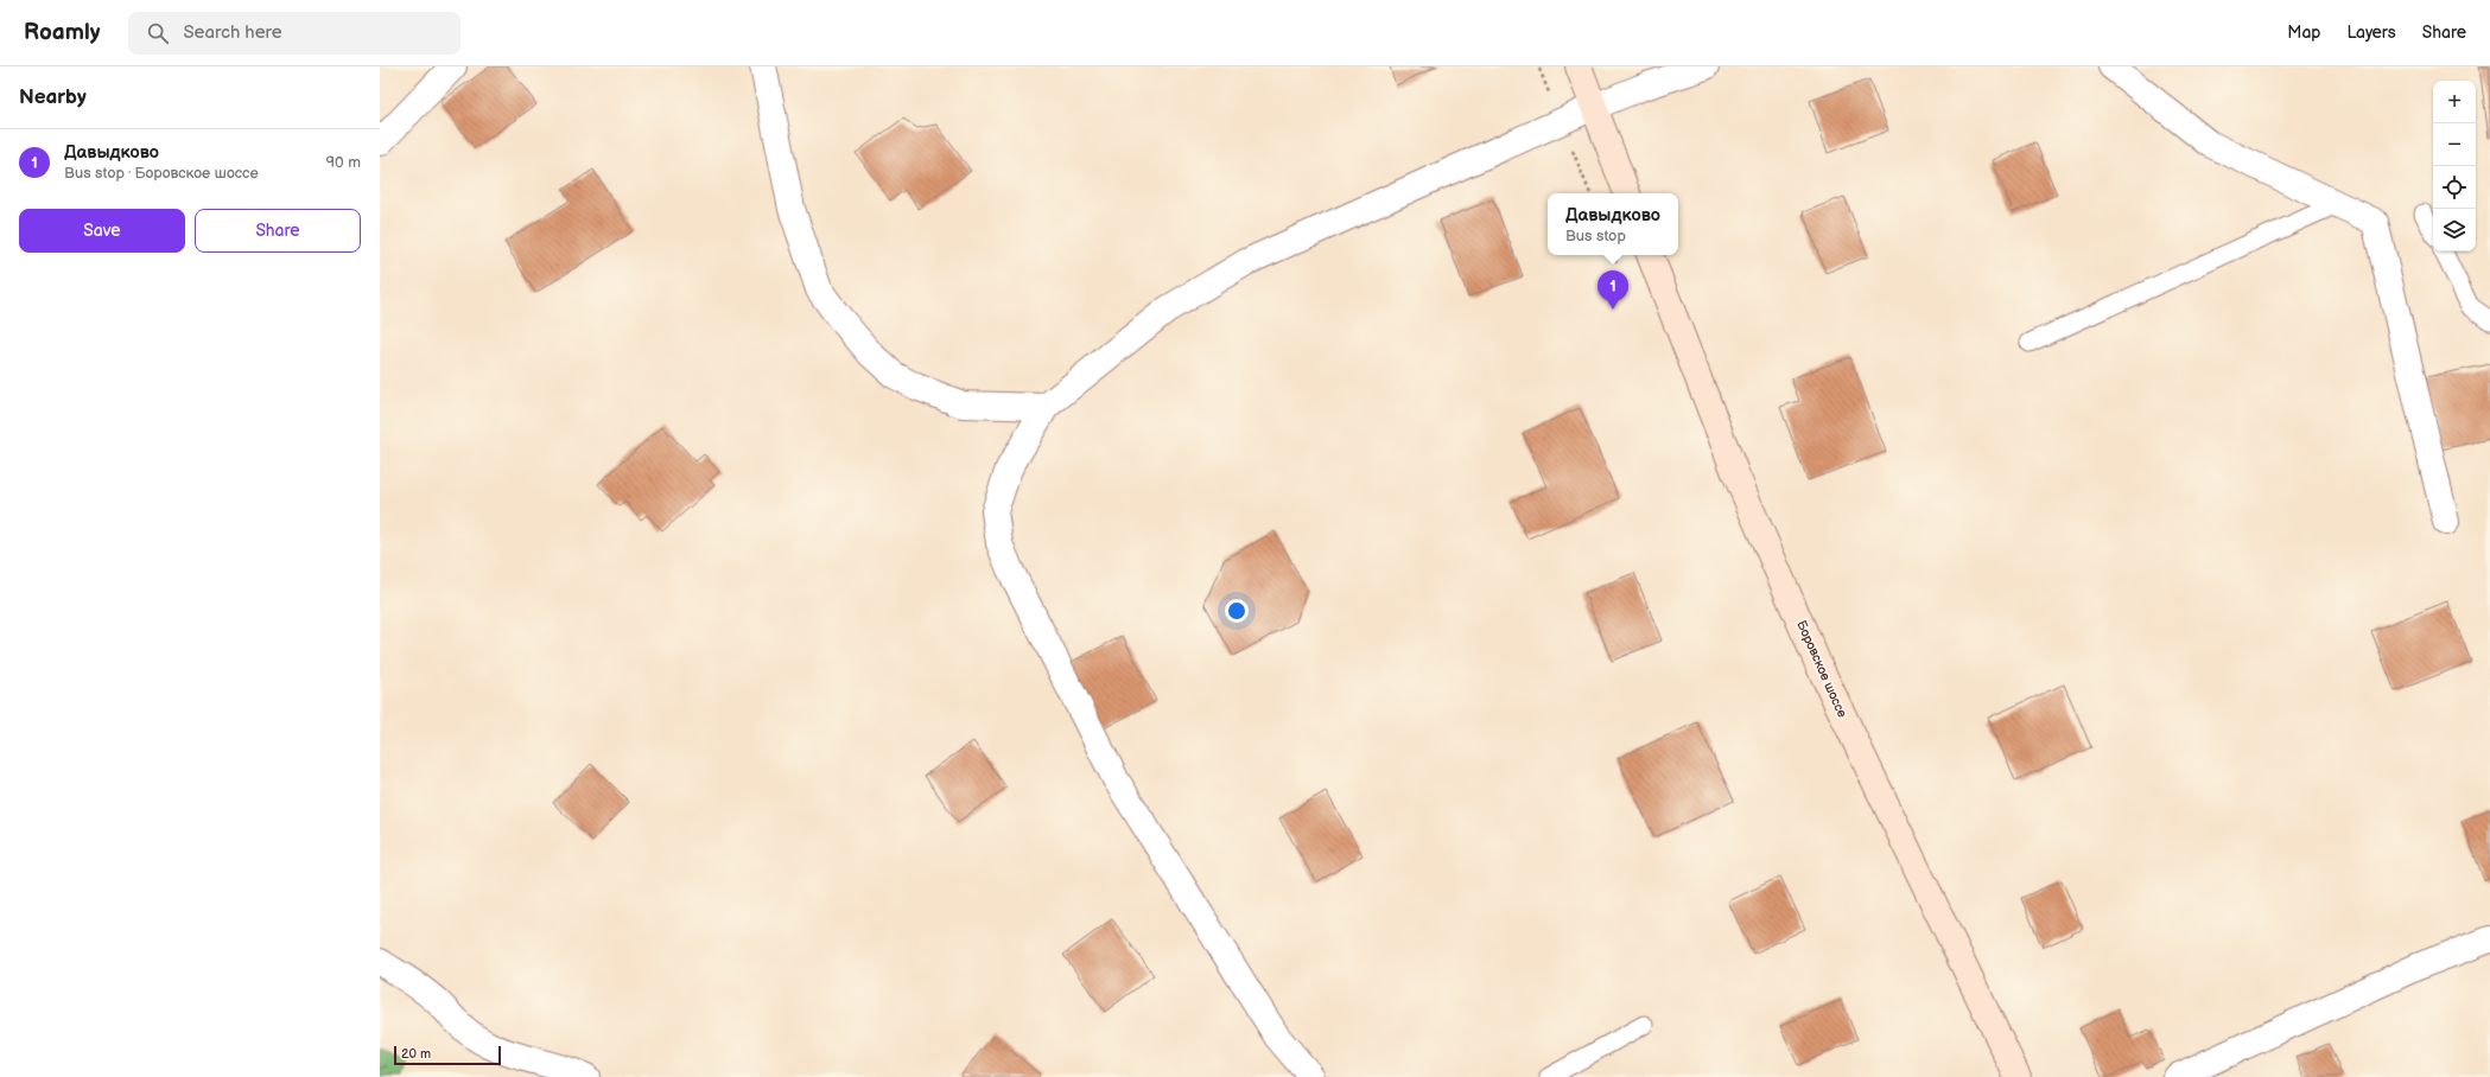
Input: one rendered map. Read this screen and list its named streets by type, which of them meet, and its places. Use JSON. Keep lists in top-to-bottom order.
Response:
{
  "streets": {
    "main road": ["Боровское шоссе"]
  },
  "scale_bar": "20 m",
  "page": {
    "header": "Roamly",
    "search": "Search here",
    "nav": ["Map", "Layers", "Share"],
    "heading": "Nearby",
    "map_buttons": ["+", "−"],
    "list": [
      {
        "mark": "1",
        "name": "Давыдково",
        "note": "Bus stop · Боровское шоссе",
        "value": "90 m"
      }
    ],
    "popup": ["Давыдково", "Bus stop"],
    "buttons": ["Save", "Share"],
    "pins": "1",
    "scale": "20 m"
  }
}
